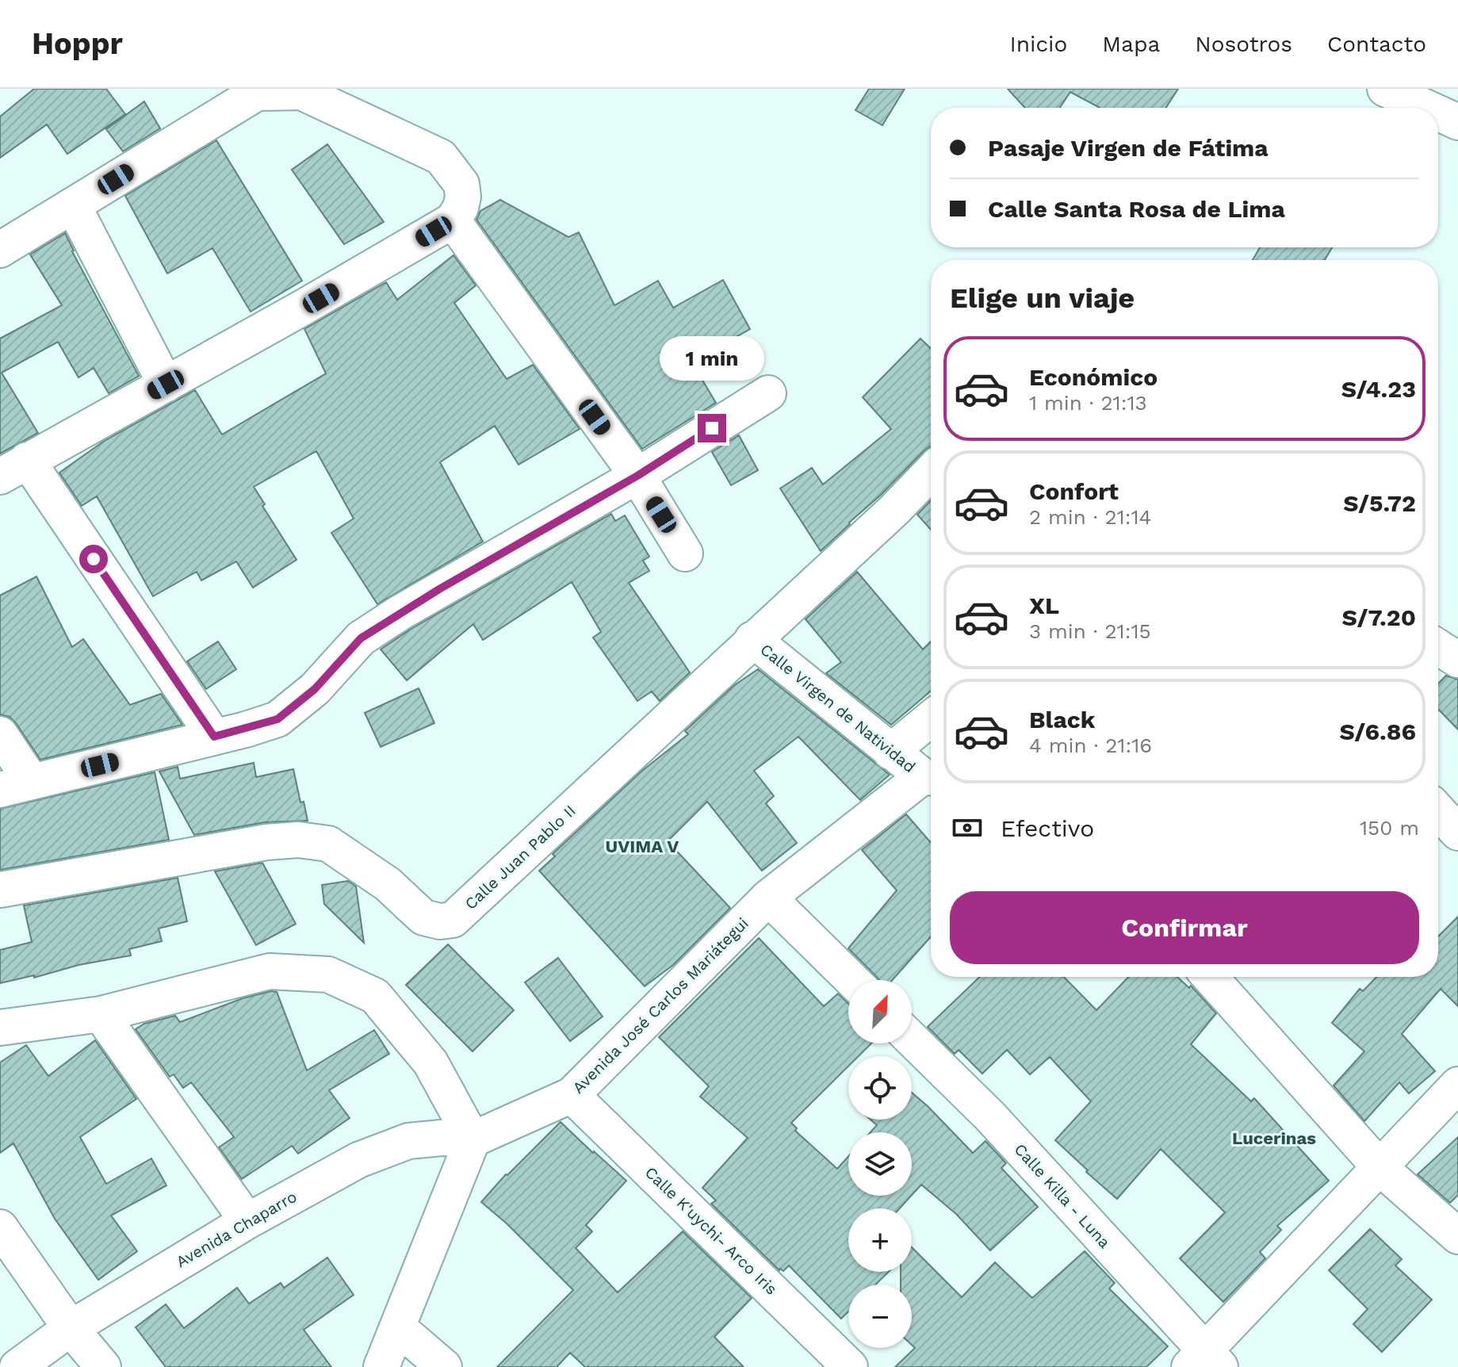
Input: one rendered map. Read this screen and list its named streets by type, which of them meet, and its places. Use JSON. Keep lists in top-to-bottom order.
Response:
{
  "streets": {
    "street": [
      "Calle Virgen de Natividad",
      "Calle Juan Pablo II",
      "Avenida José Carlos Mariátegui",
      "Calle Killa - Luna",
      "Avenida Chaparro",
      "Calle K'uychi- Arco Iris"
    ]
  },
  "crossings": [
    ["Calle Virgen de Natividad", "Calle Juan Pablo II"],
    ["Calle Virgen de Natividad", "Avenida José Carlos Mariátegui"],
    ["Avenida José Carlos Mariátegui", "Avenida Chaparro"],
    ["Avenida José Carlos Mariátegui", "Calle K'uychi- Arco Iris"]
  ],
  "districts": ["UVIMA V", "Lucerinas"],
  "north": "top right",
  "page": {
    "header": "Hoppr",
    "nav": [
      "Inicio",
      "Mapa",
      "Nosotros",
      "Contacto"
    ],
    "banner": ["Pasaje Virgen de Fátima", "Calle Santa Rosa de Lima"],
    "heading": "Elige un viaje",
    "bubble": "1 min",
    "list": [
      {
        "name": "Económico",
        "note": "1 min · 21:13",
        "value": "S/4.23"
      },
      {
        "name": "Confort",
        "note": "2 min · 21:14",
        "value": "S/5.72"
      },
      {
        "name": "XL",
        "note": "3 min · 21:15",
        "value": "S/7.20"
      },
      {
        "name": "Black",
        "note": "4 min · 21:16",
        "value": "S/6.86"
      }
    ],
    "pay": ["Efectivo", "150 m"],
    "buttons": "Confirmar",
    "map_buttons": ["+", "−"]
  }
}
